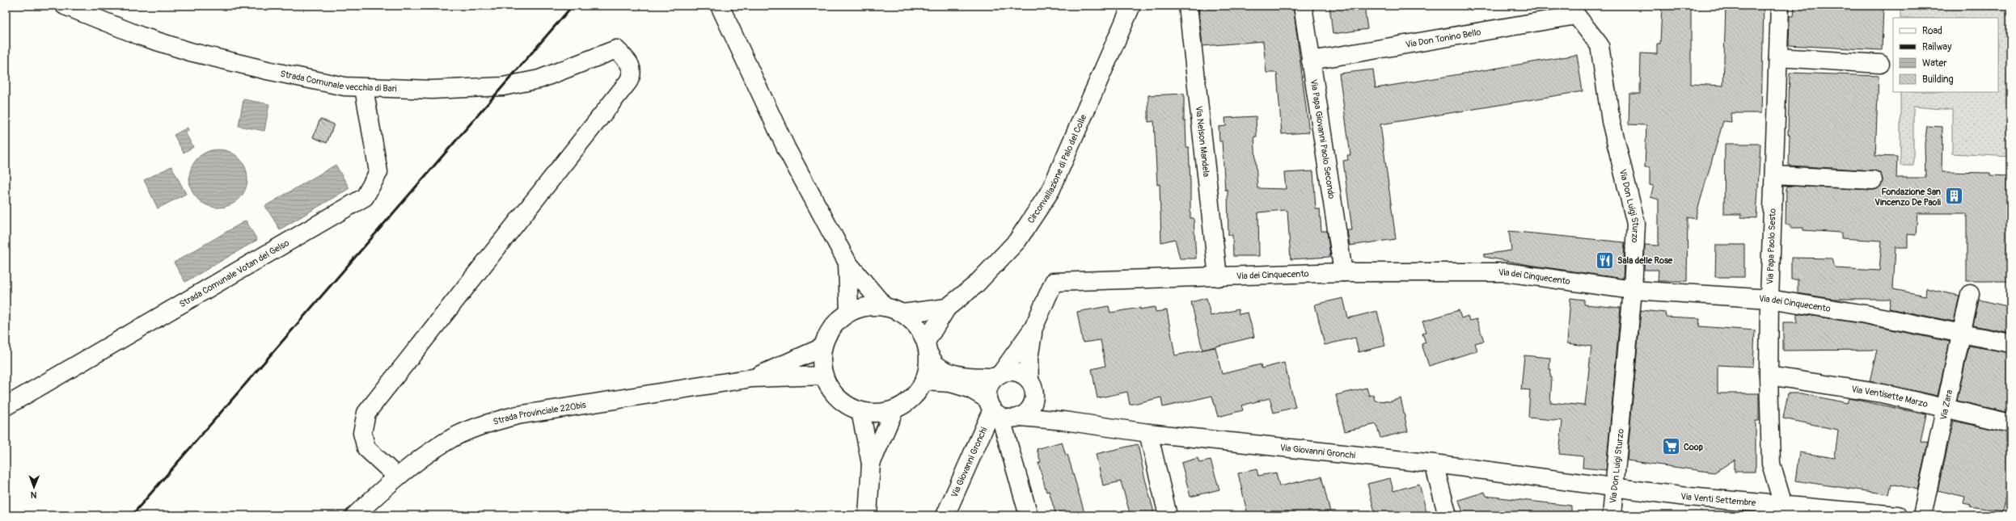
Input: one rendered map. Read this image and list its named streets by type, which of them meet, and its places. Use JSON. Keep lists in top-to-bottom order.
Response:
{
  "streets": {
    "street": [
      "Via Don Tonino Bello",
      "Strada Comunale vecchia di Bari",
      "Via Papa Giovanni Paolo Secondo",
      "Via Nelson Mandela",
      "Circonvallazione di Palo del Colle",
      "Via Don Luigi Sturzo",
      "Via Papa Paolo Sesto",
      "Strada Comunale Votan del Gelso",
      "Via dei Cinquecento",
      "Via Ventisette Marzo",
      "Via Zara",
      "Strada Provinciale 220bis",
      "Via Giovanni Gronchi",
      "Via Venti Settembre"
    ]
  },
  "crossings": [
    ["Via Don Tonino Bello", "Via Papa Giovanni Paolo Secondo"],
    ["Via Don Tonino Bello", "Via Don Luigi Sturzo"],
    ["Strada Comunale vecchia di Bari", "Strada Comunale Votan del Gelso"],
    ["Strada Comunale vecchia di Bari", "Strada Provinciale 220bis"],
    ["Via Papa Giovanni Paolo Secondo", "Via dei Cinquecento"],
    ["Via Nelson Mandela", "Via dei Cinquecento"],
    ["Via Don Luigi Sturzo", "Via dei Cinquecento"],
    ["Via Don Luigi Sturzo", "Via Giovanni Gronchi"],
    ["Via Don Luigi Sturzo", "Via Venti Settembre"],
    ["Via Papa Paolo Sesto", "Via dei Cinquecento"],
    ["Via Papa Paolo Sesto", "Via Ventisette Marzo"],
    ["Via Papa Paolo Sesto", "Via Venti Settembre"],
    ["Via dei Cinquecento", "Via Zara"],
    ["Via dei Cinquecento", "Via Giovanni Gronchi"],
    ["Via Ventisette Marzo", "Via Zara"],
    ["Via Giovanni Gronchi", "Via Venti Settembre"]
  ],
  "places": {
    "building": ["Fondazione San Vincenzo De Paoli"],
    "restaurant": ["Sala delle Rose"],
    "supermarket": ["Coop"]
  },
  "legend": [
    "Road",
    "Railway",
    "Water",
    "Building"
  ],
  "north": "bottom"
}
